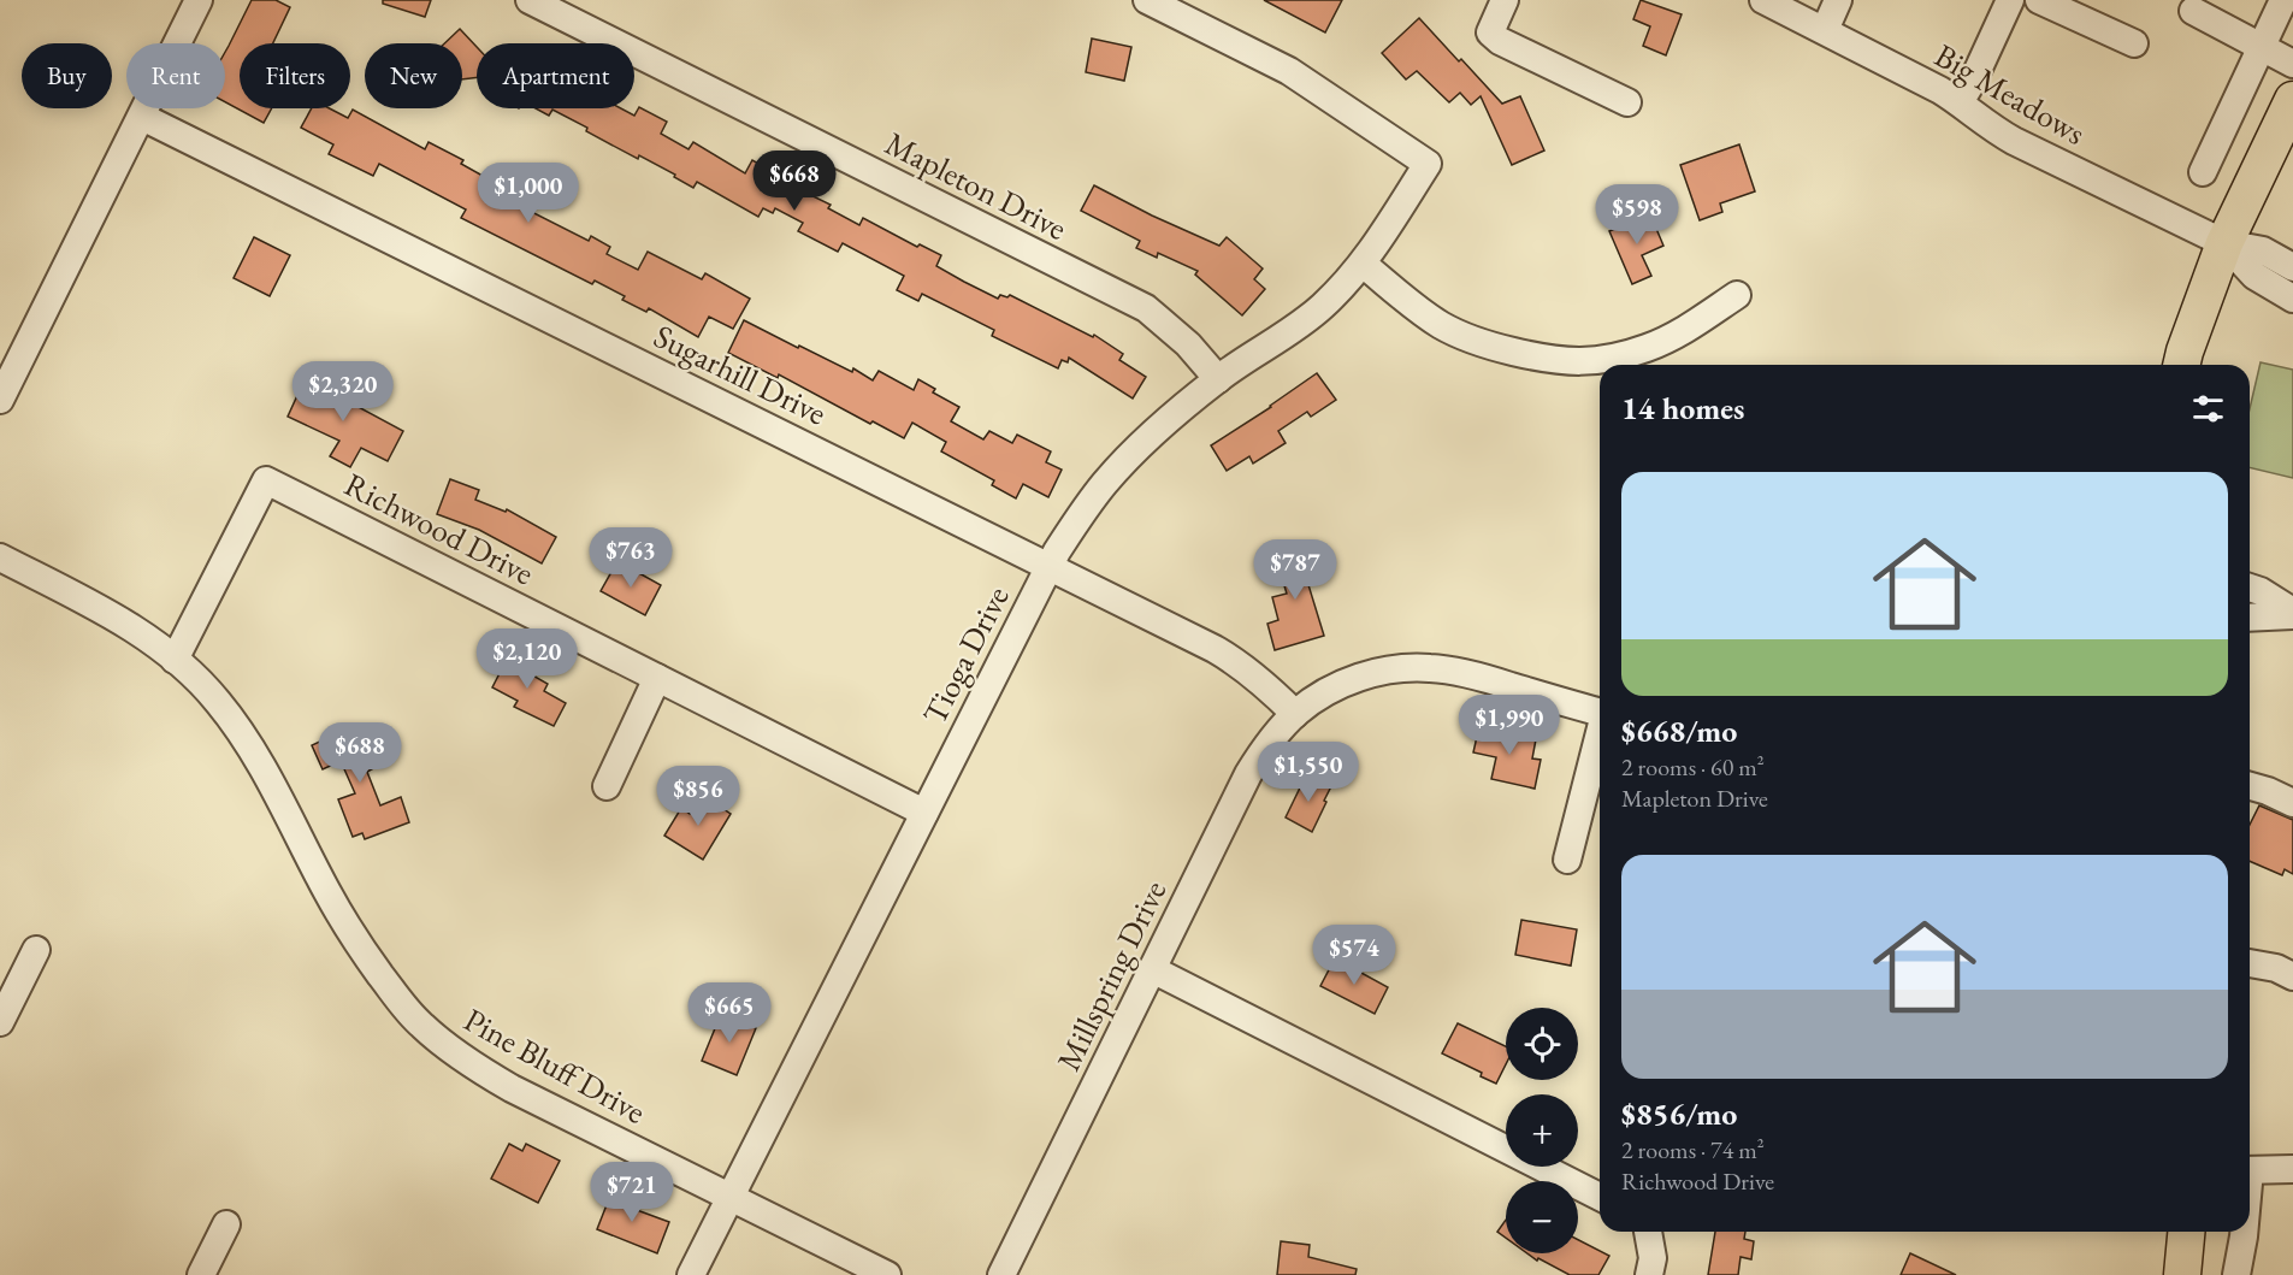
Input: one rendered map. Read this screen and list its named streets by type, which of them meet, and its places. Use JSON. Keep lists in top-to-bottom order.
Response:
{
  "streets": {
    "street": [
      "Big Meadows",
      "Mapleton Drive",
      "Sugarhill Drive",
      "Richwood Drive",
      "Tioga Drive",
      "Millspring Drive",
      "Pine Bluff Drive"
    ]
  },
  "crossings": [
    ["Mapleton Drive", "Tioga Drive"],
    ["Sugarhill Drive", "Tioga Drive"],
    ["Sugarhill Drive", "Millspring Drive"],
    ["Richwood Drive", "Tioga Drive"],
    ["Richwood Drive", "Pine Bluff Drive"],
    ["Tioga Drive", "Pine Bluff Drive"]
  ],
  "page": {
    "chip": [
      "Buy",
      "Rent",
      "Filters",
      "New",
      "Apartment"
    ],
    "price": [
      "$668",
      "$1,000",
      "$598",
      "$2,320",
      "$763",
      "$787",
      "$2,120",
      "$1,990",
      "$688",
      "$1,550",
      "$856",
      "$574",
      "$665",
      "$721"
    ],
    "heading": "14 homes",
    "list": [
      {
        "name": "$668/mo",
        "note": "2 rooms · 60 m² · Mapleton Drive"
      },
      {
        "name": "$856/mo",
        "note": "2 rooms · 74 m² · Richwood Drive"
      }
    ],
    "map_buttons": ["+", "−"]
  }
}
